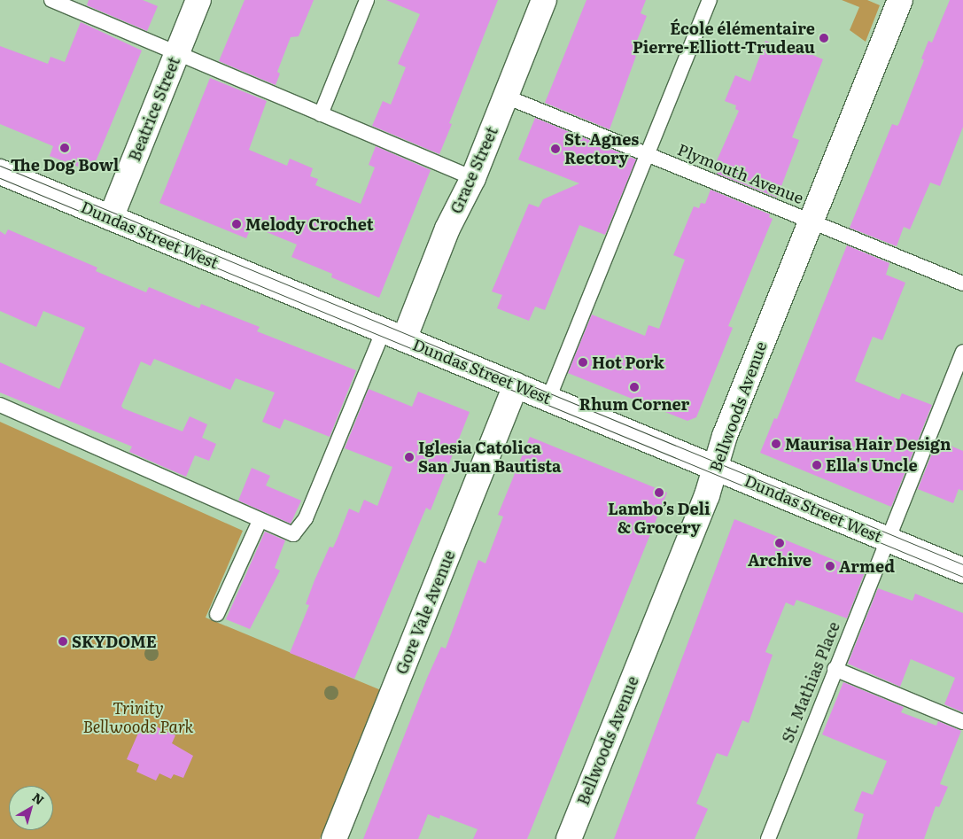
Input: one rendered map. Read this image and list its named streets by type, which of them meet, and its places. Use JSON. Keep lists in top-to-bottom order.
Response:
{
  "streets": {
    "street": [
      "Beatrice Street",
      "Grace Street",
      "Dundas Street West",
      "Bellwoods Avenue",
      "Gore Vale Avenue"
    ],
    "lane": ["Plymouth Avenue", "St. Mathias Place"]
  },
  "crossings": [
    ["Beatrice Street", "Dundas Street West"],
    ["Grace Street", "Plymouth Avenue"],
    ["Grace Street", "Dundas Street West"],
    ["Plymouth Avenue", "Bellwoods Avenue"],
    ["Dundas Street West", "Bellwoods Avenue"],
    ["Dundas Street West", "Gore Vale Avenue"],
    ["Dundas Street West", "St. Mathias Place"]
  ],
  "parks": ["Trinity Bellwoods Park"],
  "places": [
    "École élémentaire Pierre-Elliott-Trudeau",
    "The Dog Bowl",
    "St. Agnes Rectory",
    "Melody Crochet",
    "Hot Pork",
    "Rhum Corner",
    "Maurisa Hair Design",
    "Iglesia Catolica San Juan Bautista",
    "Ella's Uncle",
    "Lambo’s Deli & Grocery",
    "Archive",
    "Armed",
    "SKYDOME"
  ],
  "north": "top right"
}
